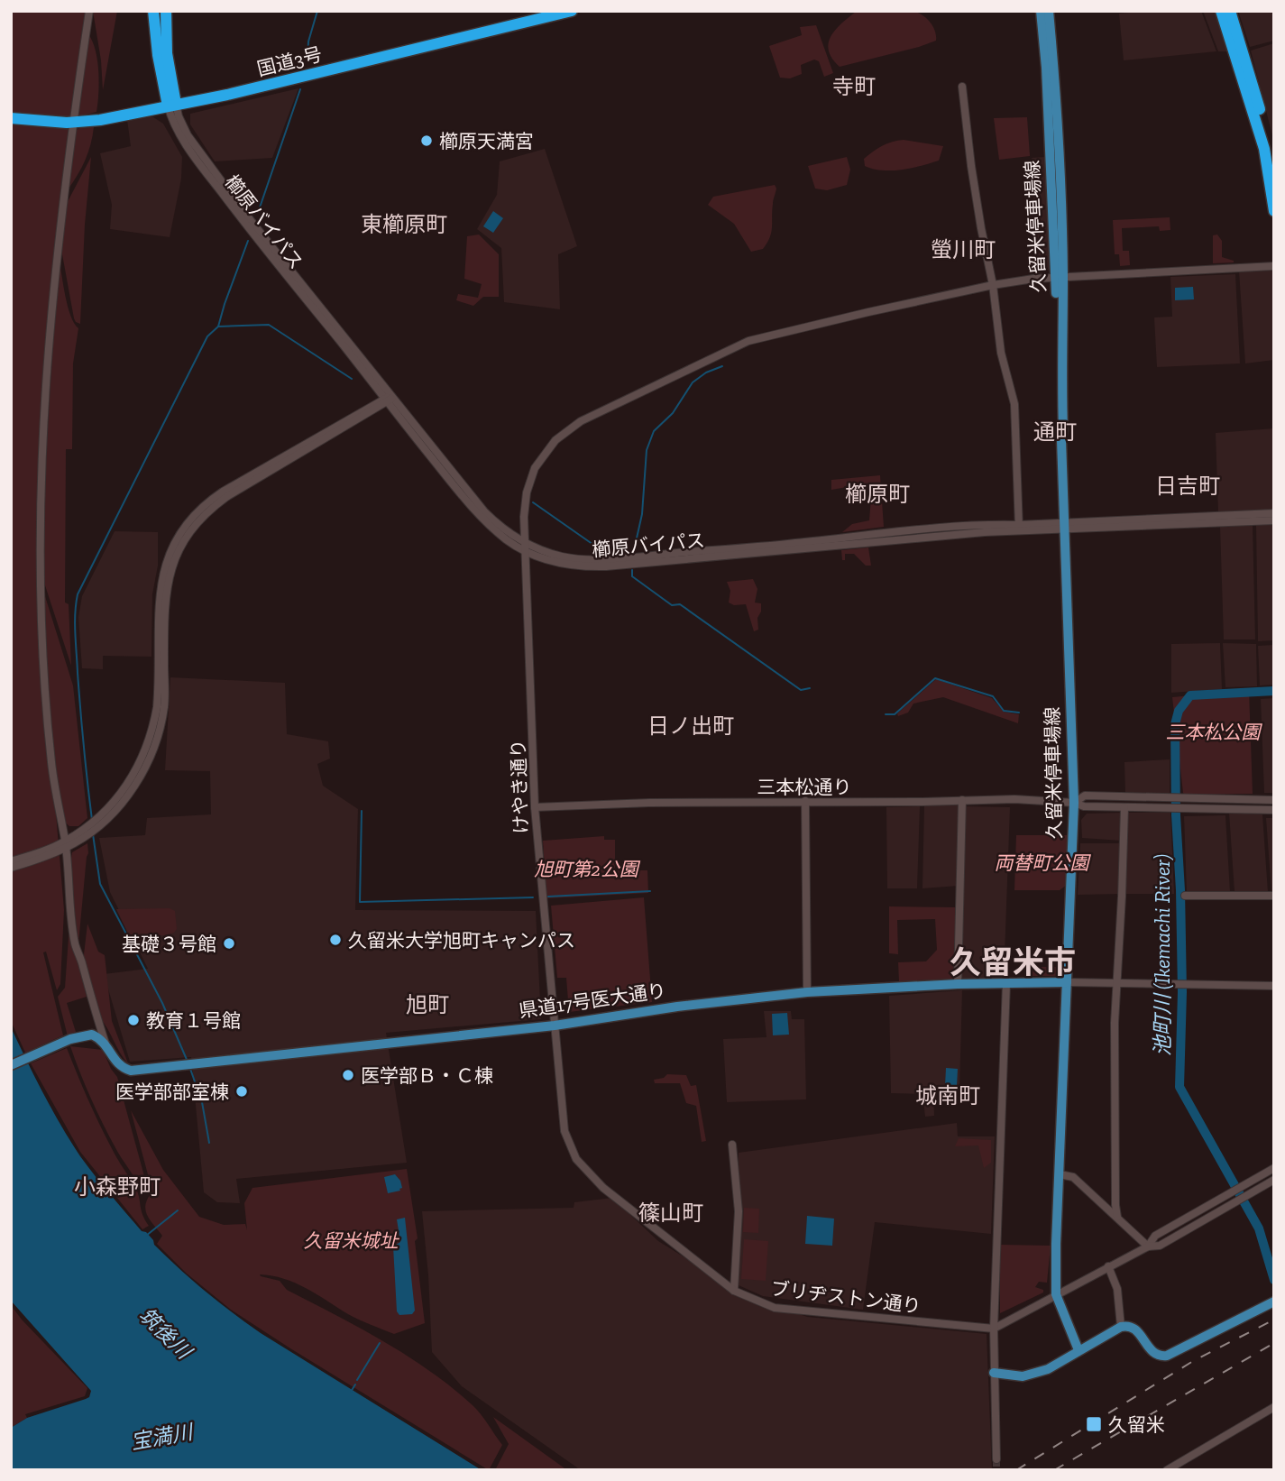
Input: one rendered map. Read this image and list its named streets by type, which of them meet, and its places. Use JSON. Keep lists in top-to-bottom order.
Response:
{
  "streets": {
    "highway": ["国道3号"],
    "main road": ["久留米停車場線", "県道17号医大通り"],
    "street": [
      "櫛原バイパス",
      "けやき通り",
      "三本松通り",
      "ブリヂストン通り"
    ]
  },
  "crossings": [
    ["国道3号", "櫛原バイパス"],
    ["櫛原バイパス", "久留米停車場線"],
    ["櫛原バイパス", "けやき通り"],
    ["久留米停車場線", "けやき通り"],
    ["久留米停車場線", "三本松通り"],
    ["久留米停車場線", "県道17号医大通り"],
    ["けやき通り", "三本松通り"],
    ["けやき通り", "県道17号医大通り"],
    ["けやき通り", "ブリヂストン通り"]
  ],
  "districts": [
    "寺町",
    "東櫛原町",
    "螢川町",
    "通町",
    "日吉町",
    "櫛原町",
    "日ノ出町",
    "久留米市",
    "旭町",
    "城南町",
    "小森野町",
    "篠山町"
  ],
  "water": ["池町川 (Ikemachi River)", "筑後川", "宝満川"],
  "parks": [
    "三本松公園",
    "両替町公園",
    "旭町第2公園",
    "久留米城址"
  ],
  "places": {
    "other": [
      "櫛原天満宮",
      "久留米大学旭町キャンパス",
      "基礎３号館",
      "教育１号館",
      "医学部Ｂ・Ｃ棟",
      "医学部部室棟"
    ],
    "transit": ["久留米"]
  }
}
